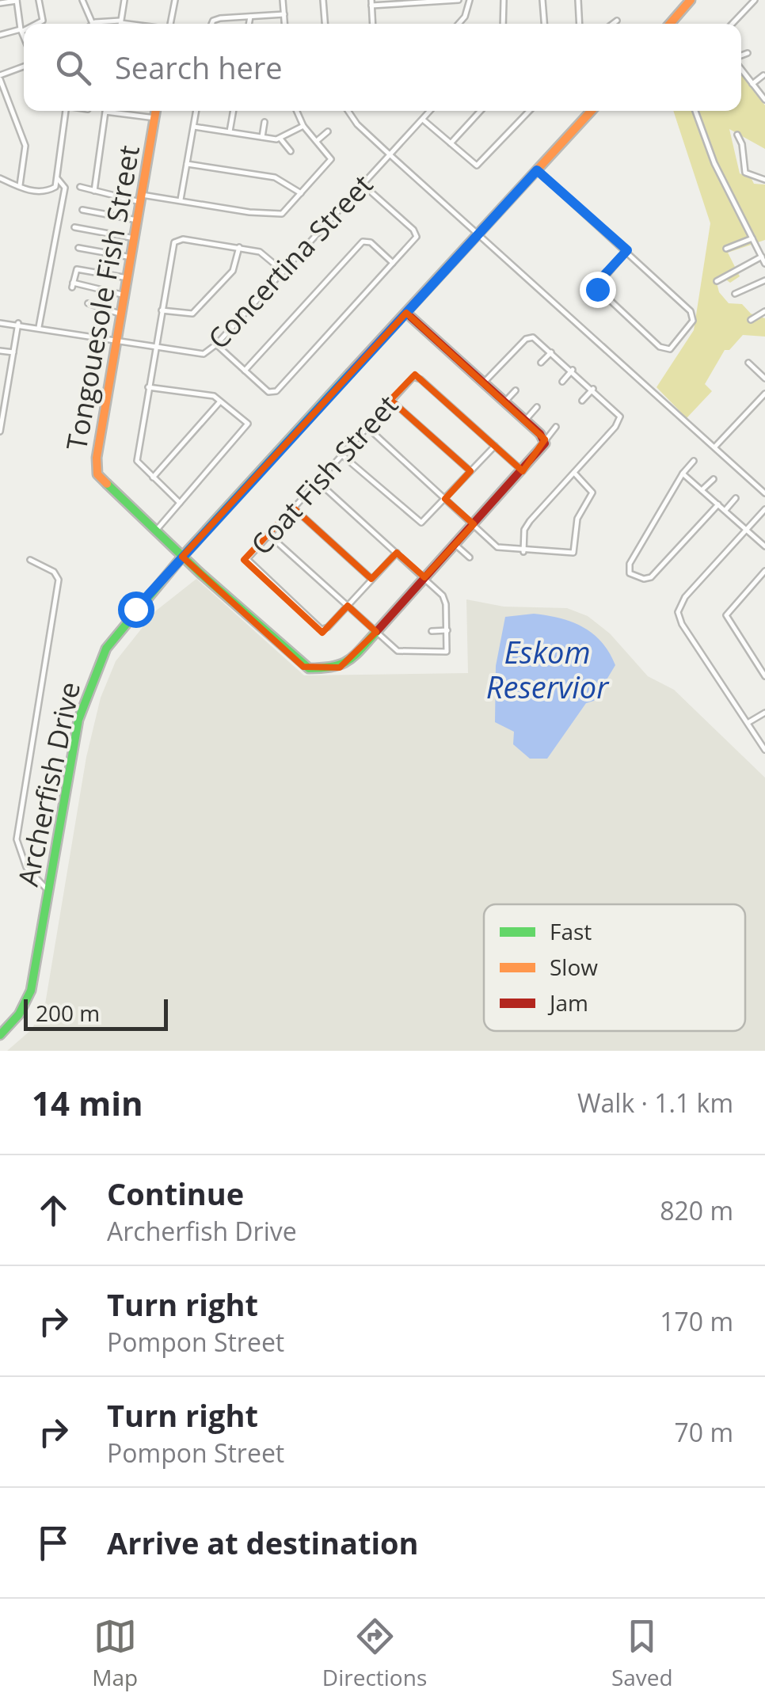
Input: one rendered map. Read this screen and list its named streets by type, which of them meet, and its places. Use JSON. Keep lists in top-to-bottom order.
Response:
{
  "streets": {
    "street": [
      "Concertina Street",
      "Tongouesole Fish Street",
      "Coat Fish Street",
      "Archerfish Drive"
    ]
  },
  "crossings": [
    ["Concertina Street", "Tongouesole Fish Street"],
    ["Tongouesole Fish Street", "Coat Fish Street"],
    ["Tongouesole Fish Street", "Archerfish Drive"]
  ],
  "water": ["Eskom Reservior"],
  "legend": ["Fast", "Slow", "Jam"],
  "scale_bar": "200 m",
  "page": {
    "search": "Search here",
    "scale": "200 m",
    "heading": ["14 min", "Walk · 1.1 km"],
    "list": [
      ["Continue", "Archerfish Drive", "820 m"],
      ["Turn right", "Pompon Street", "170 m"],
      ["Turn right", "Pompon Street", "70 m"],
      "Arrive at destination"
    ],
    "nav": ["Map", "Directions", "Saved"]
  }
}
